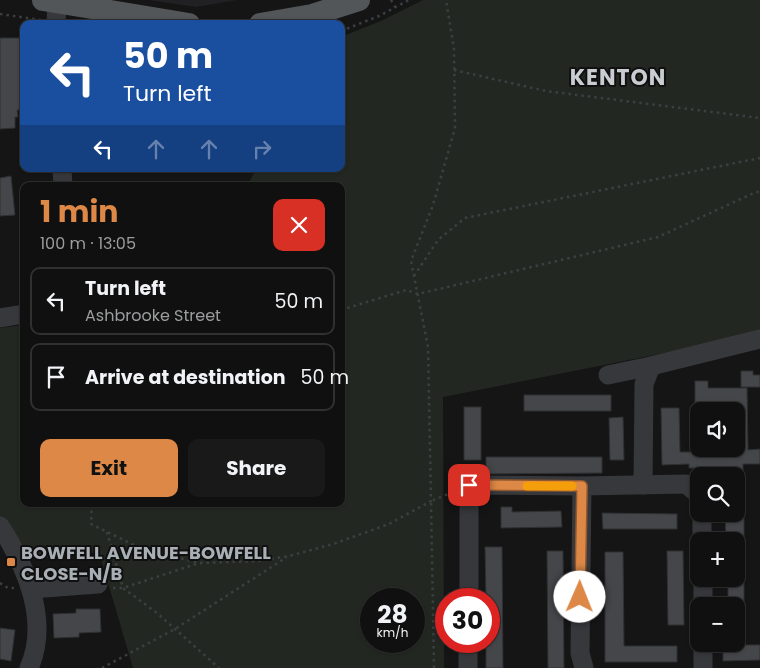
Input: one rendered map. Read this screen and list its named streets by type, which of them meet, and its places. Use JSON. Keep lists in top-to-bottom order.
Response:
{
  "districts": ["KENTON"],
  "places": {
    "transit": ["BOWFELL AVENUE-BOWFELL CLOSE-N/B"]
  },
  "page": {
    "turn": ["50 m", "Turn left"],
    "heading": ["1 min", "100 m · 13:05"],
    "list": [
      {
        "name": "Turn left",
        "note": "Ashbrooke Street",
        "value": "50 m"
      },
      {
        "name": "Arrive at destination",
        "value": "50 m"
      }
    ],
    "map_buttons": ["+", "−"],
    "buttons": ["Exit", "Share"],
    "speed": "28 km/h",
    "limit": "30"
  }
}
